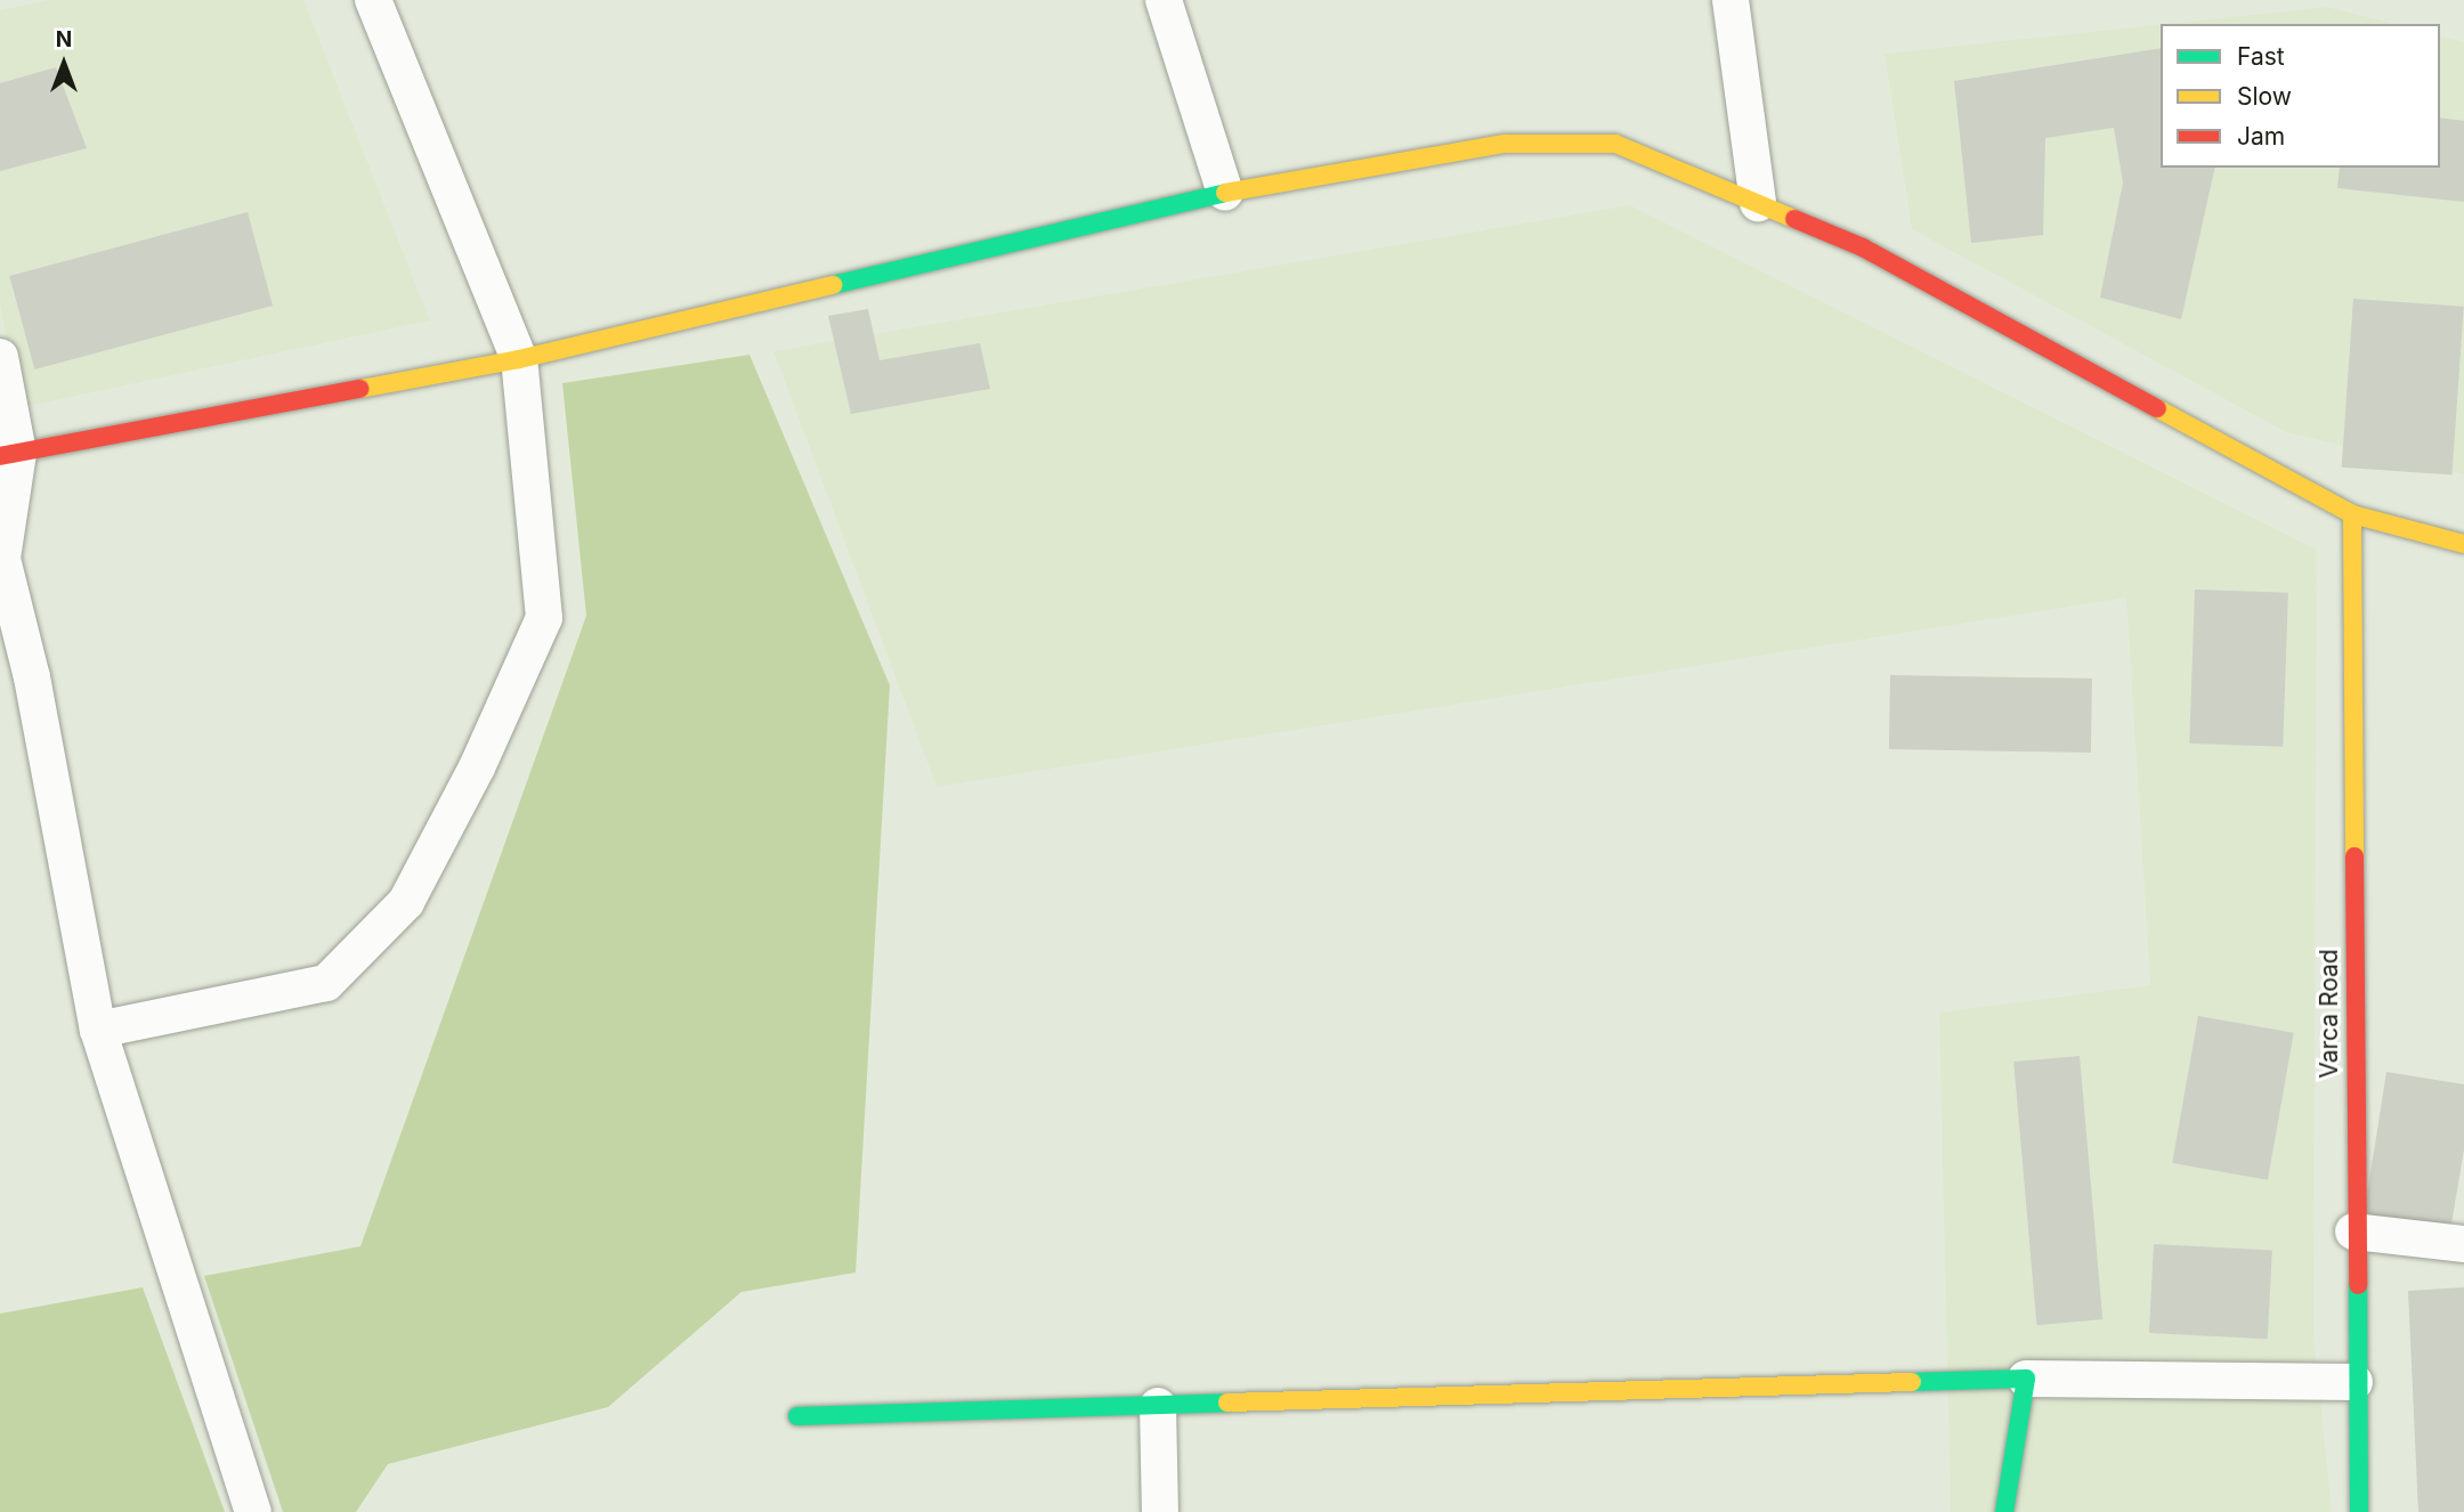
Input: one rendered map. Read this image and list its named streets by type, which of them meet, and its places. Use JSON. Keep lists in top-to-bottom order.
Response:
{
  "streets": {
    "main road": ["Varca Road"]
  },
  "legend": ["Fast", "Slow", "Jam"],
  "north": "top"
}
